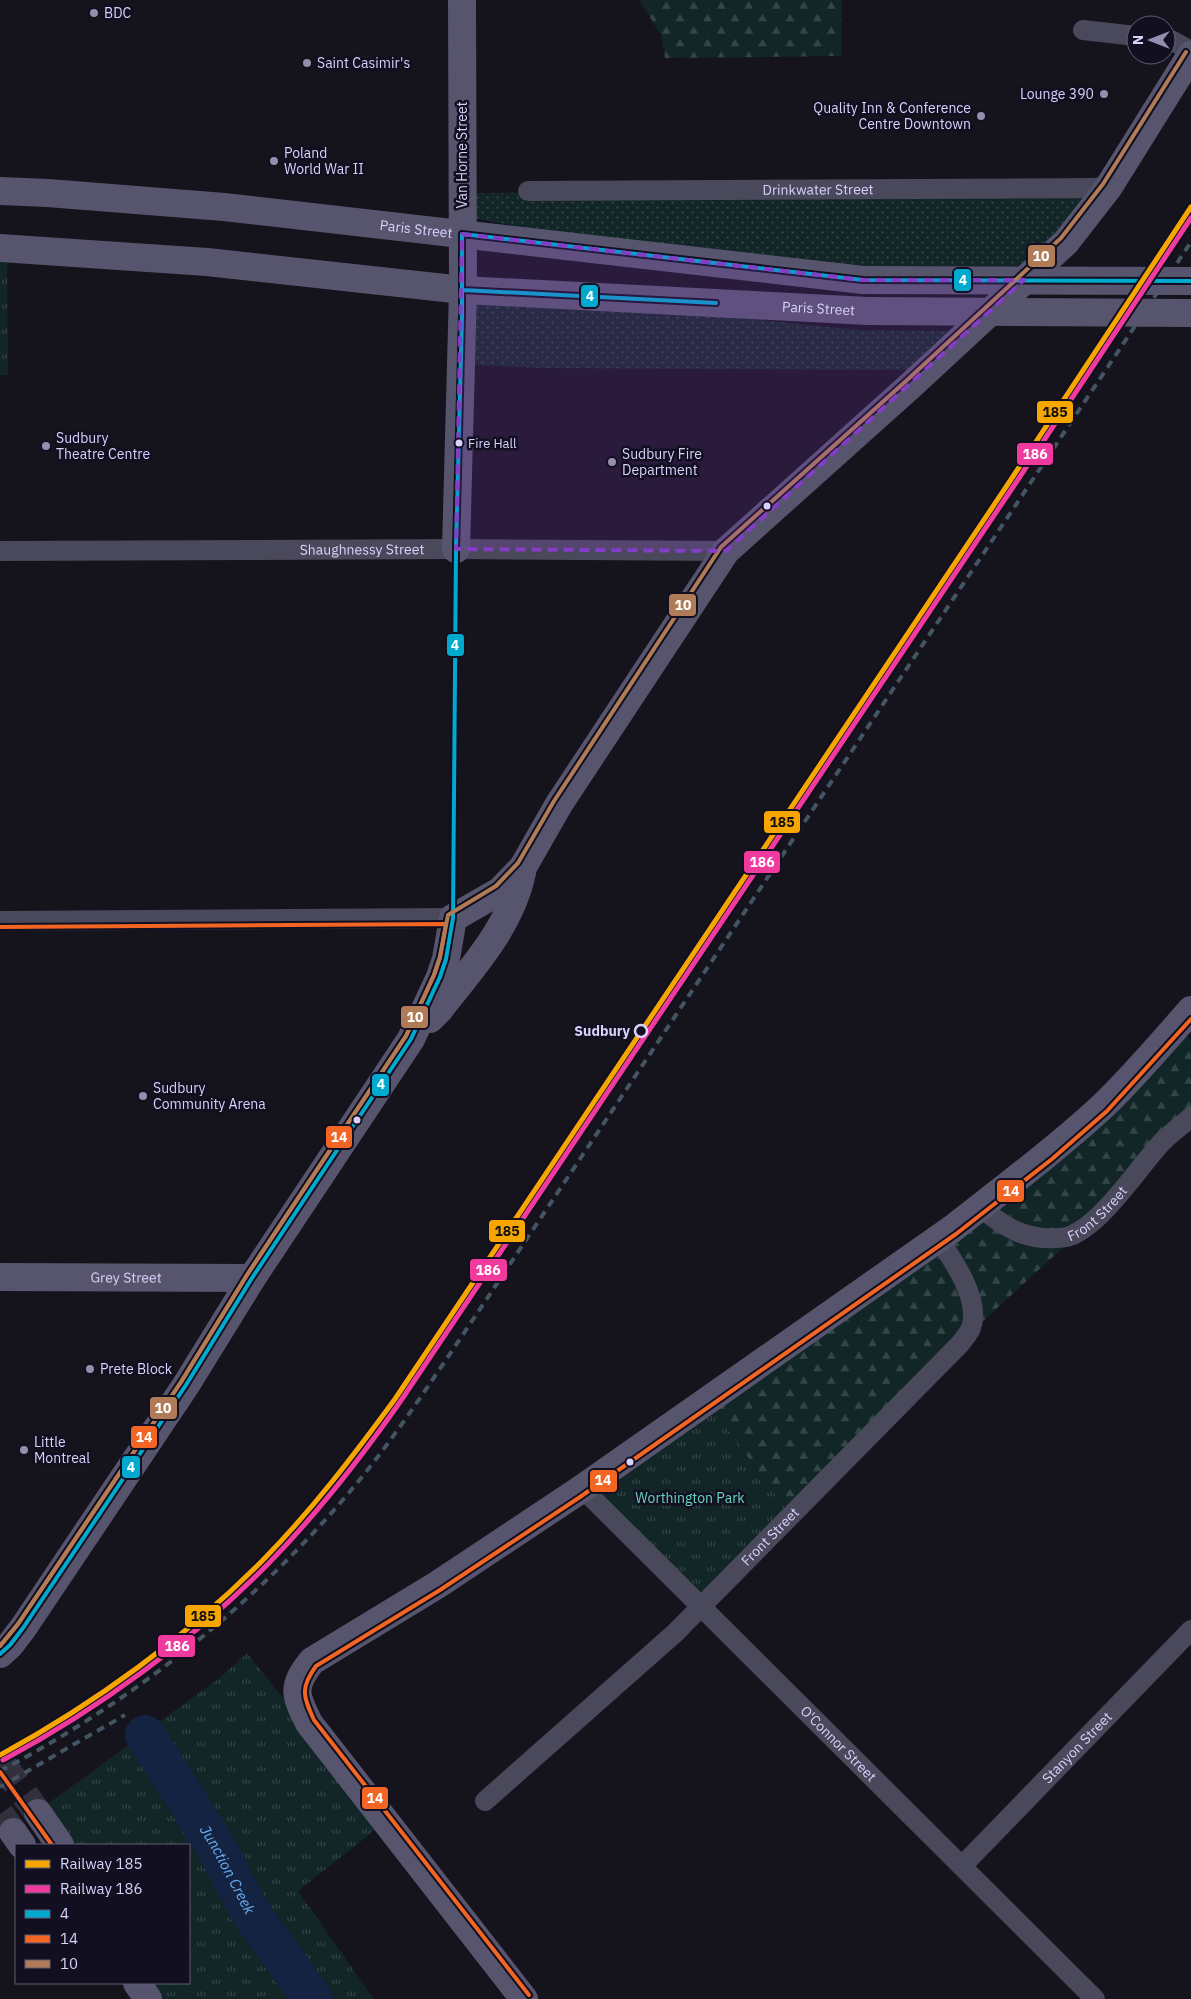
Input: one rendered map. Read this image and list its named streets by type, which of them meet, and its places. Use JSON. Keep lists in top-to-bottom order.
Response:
{
  "streets": {
    "main road": ["Van Horne Street", "Paris Street", "Grey Street"],
    "street": [
      "Drinkwater Street",
      "Shaughnessy Street",
      "Front Street",
      "O'Connor Street",
      "Stanyon Street"
    ]
  },
  "crossings": [
    ["Van Horne Street", "Paris Street"],
    ["Van Horne Street", "Shaughnessy Street"],
    ["Front Street", "O'Connor Street"],
    ["O'Connor Street", "Stanyon Street"]
  ],
  "water": ["Junction Creek"],
  "parks": ["Worthington Park"],
  "places": [
    "BDC",
    "Saint Casimir's",
    "Lounge 390",
    "Quality Inn & Conference Centre Downtown",
    "Poland World War II",
    "Fire Hall",
    "Sudbury Theatre Centre",
    "Sudbury Fire Department",
    "Sudbury",
    "Sudbury Community Arena",
    "Prete Block",
    "Little Montreal"
  ],
  "lines": [
    "transit line 10",
    "rail line 185",
    "rail line 186",
    "transit line 4",
    "transit line 14"
  ],
  "legend": [
    "Railway 185",
    "Railway 186",
    "4",
    "14",
    "10"
  ],
  "north": "left"
}
